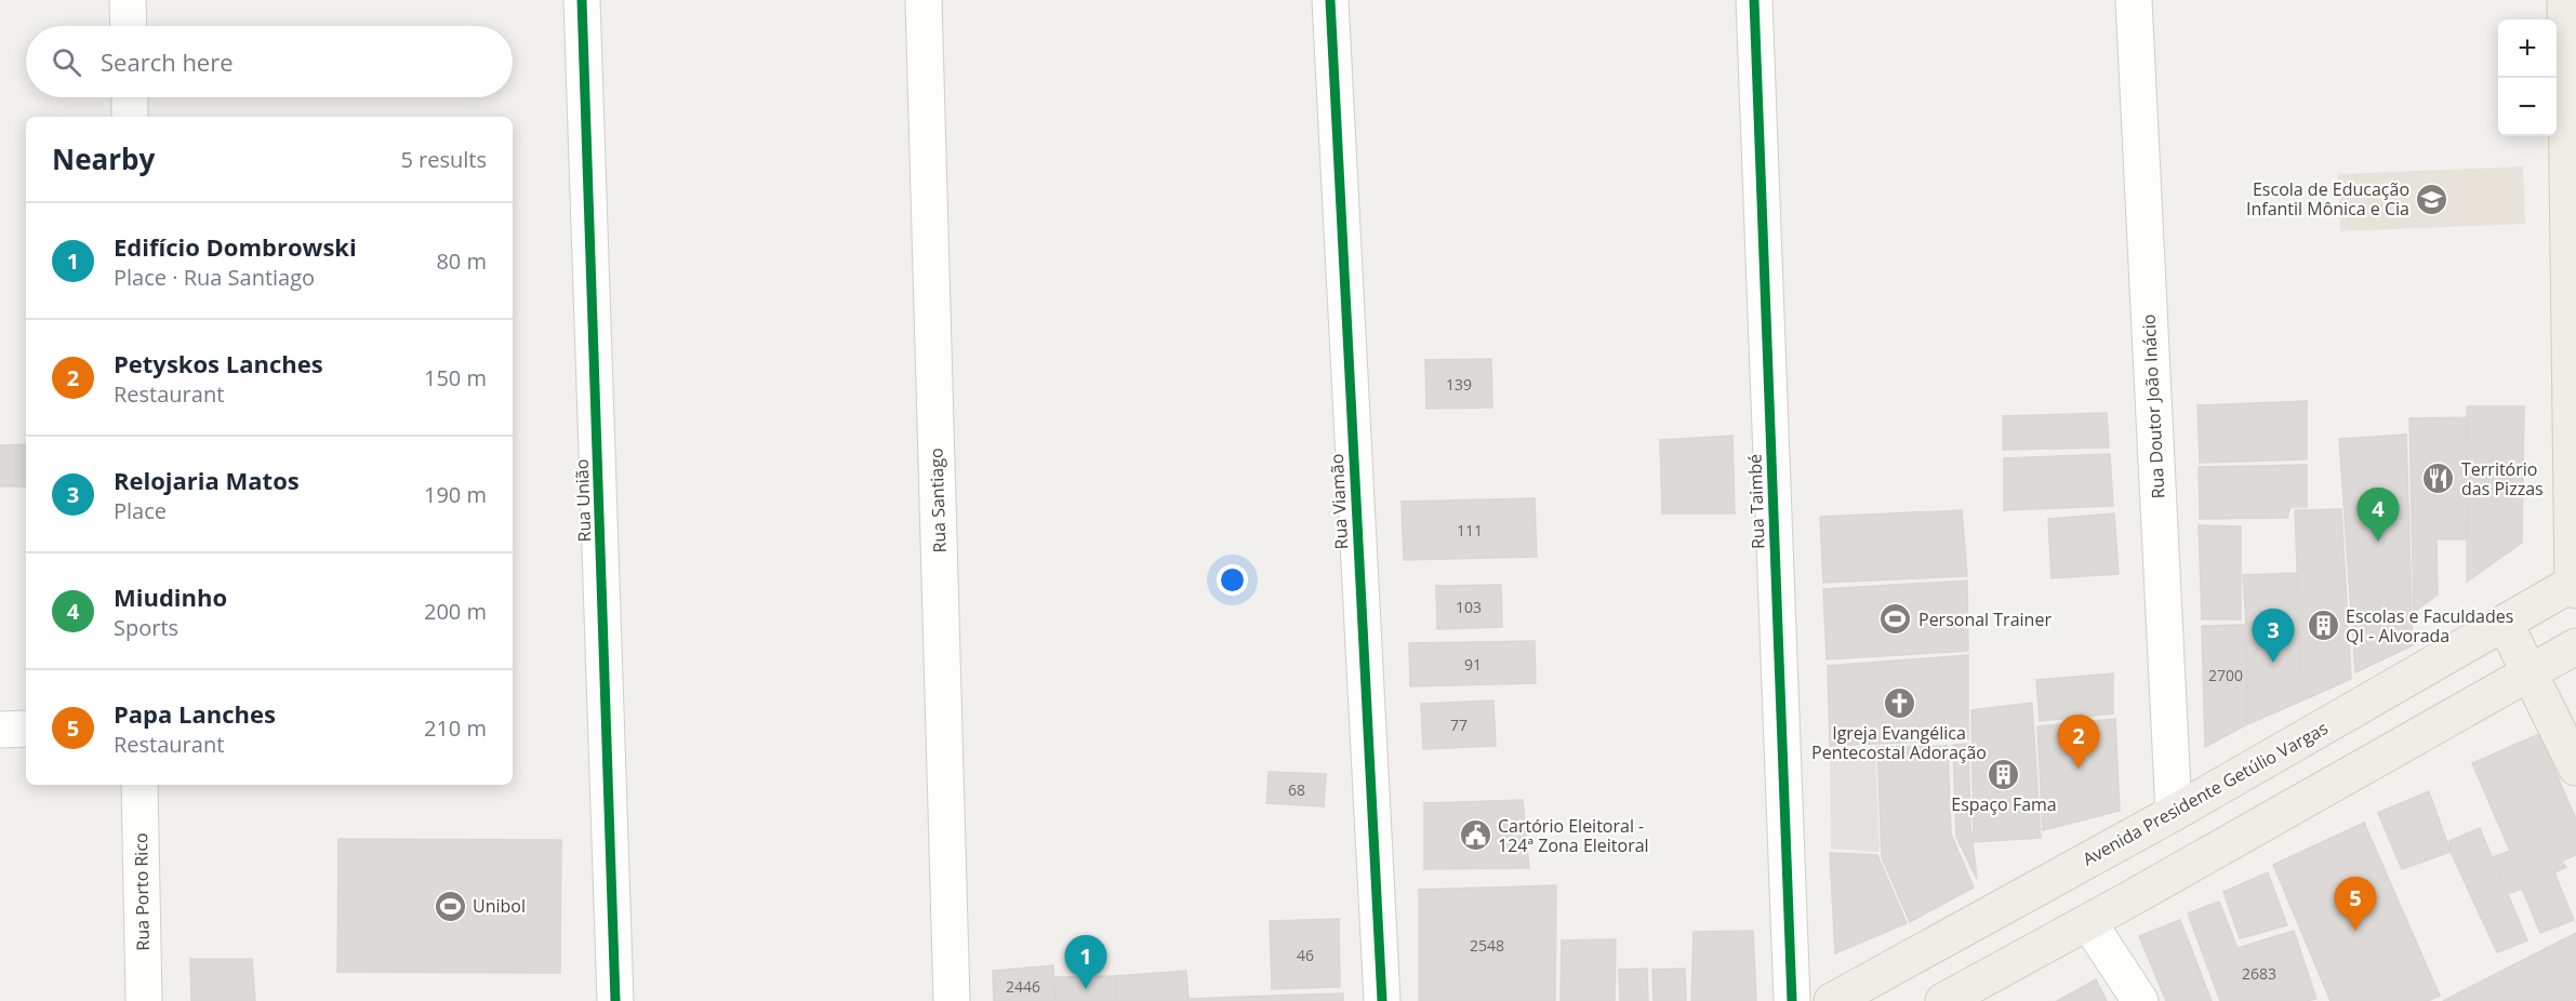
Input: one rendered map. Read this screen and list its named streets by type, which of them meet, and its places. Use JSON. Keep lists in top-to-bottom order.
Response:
{
  "streets": {
    "main road": ["Avenida Presidente Getúlio Vargas"],
    "street": [
      "Rua Doutor João Inácio",
      "Rua União",
      "Rua Santiago",
      "Rua Viamão",
      "Rua Taimbé",
      "Rua Porto Rico"
    ]
  },
  "crossings": [
    ["Rua Doutor João Inácio", "Avenida Presidente Getúlio Vargas"]
  ],
  "places": {
    "school or university": ["Escola de Educação Infantil Mônica e Cia"],
    "restaurant": ["Território das Pizzas"],
    "sports": ["Personal Trainer", "Unibol"],
    "building": ["Escolas e Faculdades QI - Alvorada", "Espaço Fama"],
    "church": ["Igreja Evangélica Pentecostal Adoração"],
    "public building": ["Cartório Eleitoral - 124ª Zona Eleitoral"]
  },
  "house_numbers": [
    "139",
    "111",
    "103",
    "91",
    "2700",
    "77",
    "68",
    "2548",
    "46",
    "2683",
    "2446"
  ],
  "page": {
    "map_buttons": ["+", "−"],
    "search": "Search here",
    "heading": ["Nearby", "5 results"],
    "list": [
      {
        "mark": "1",
        "name": "Edifício Dombrowski",
        "note": "Place · Rua Santiago",
        "value": "80 m"
      },
      {
        "mark": "2",
        "name": "Petyskos Lanches",
        "note": "Restaurant",
        "value": "150 m"
      },
      {
        "mark": "3",
        "name": "Relojaria Matos",
        "note": "Place",
        "value": "190 m"
      },
      {
        "mark": "4",
        "name": "Miudinho",
        "note": "Sports",
        "value": "200 m"
      },
      {
        "mark": "5",
        "name": "Papa Lanches",
        "note": "Restaurant",
        "value": "210 m"
      }
    ],
    "pins": [
      "4",
      "3",
      "2",
      "5",
      "1"
    ]
  }
}
